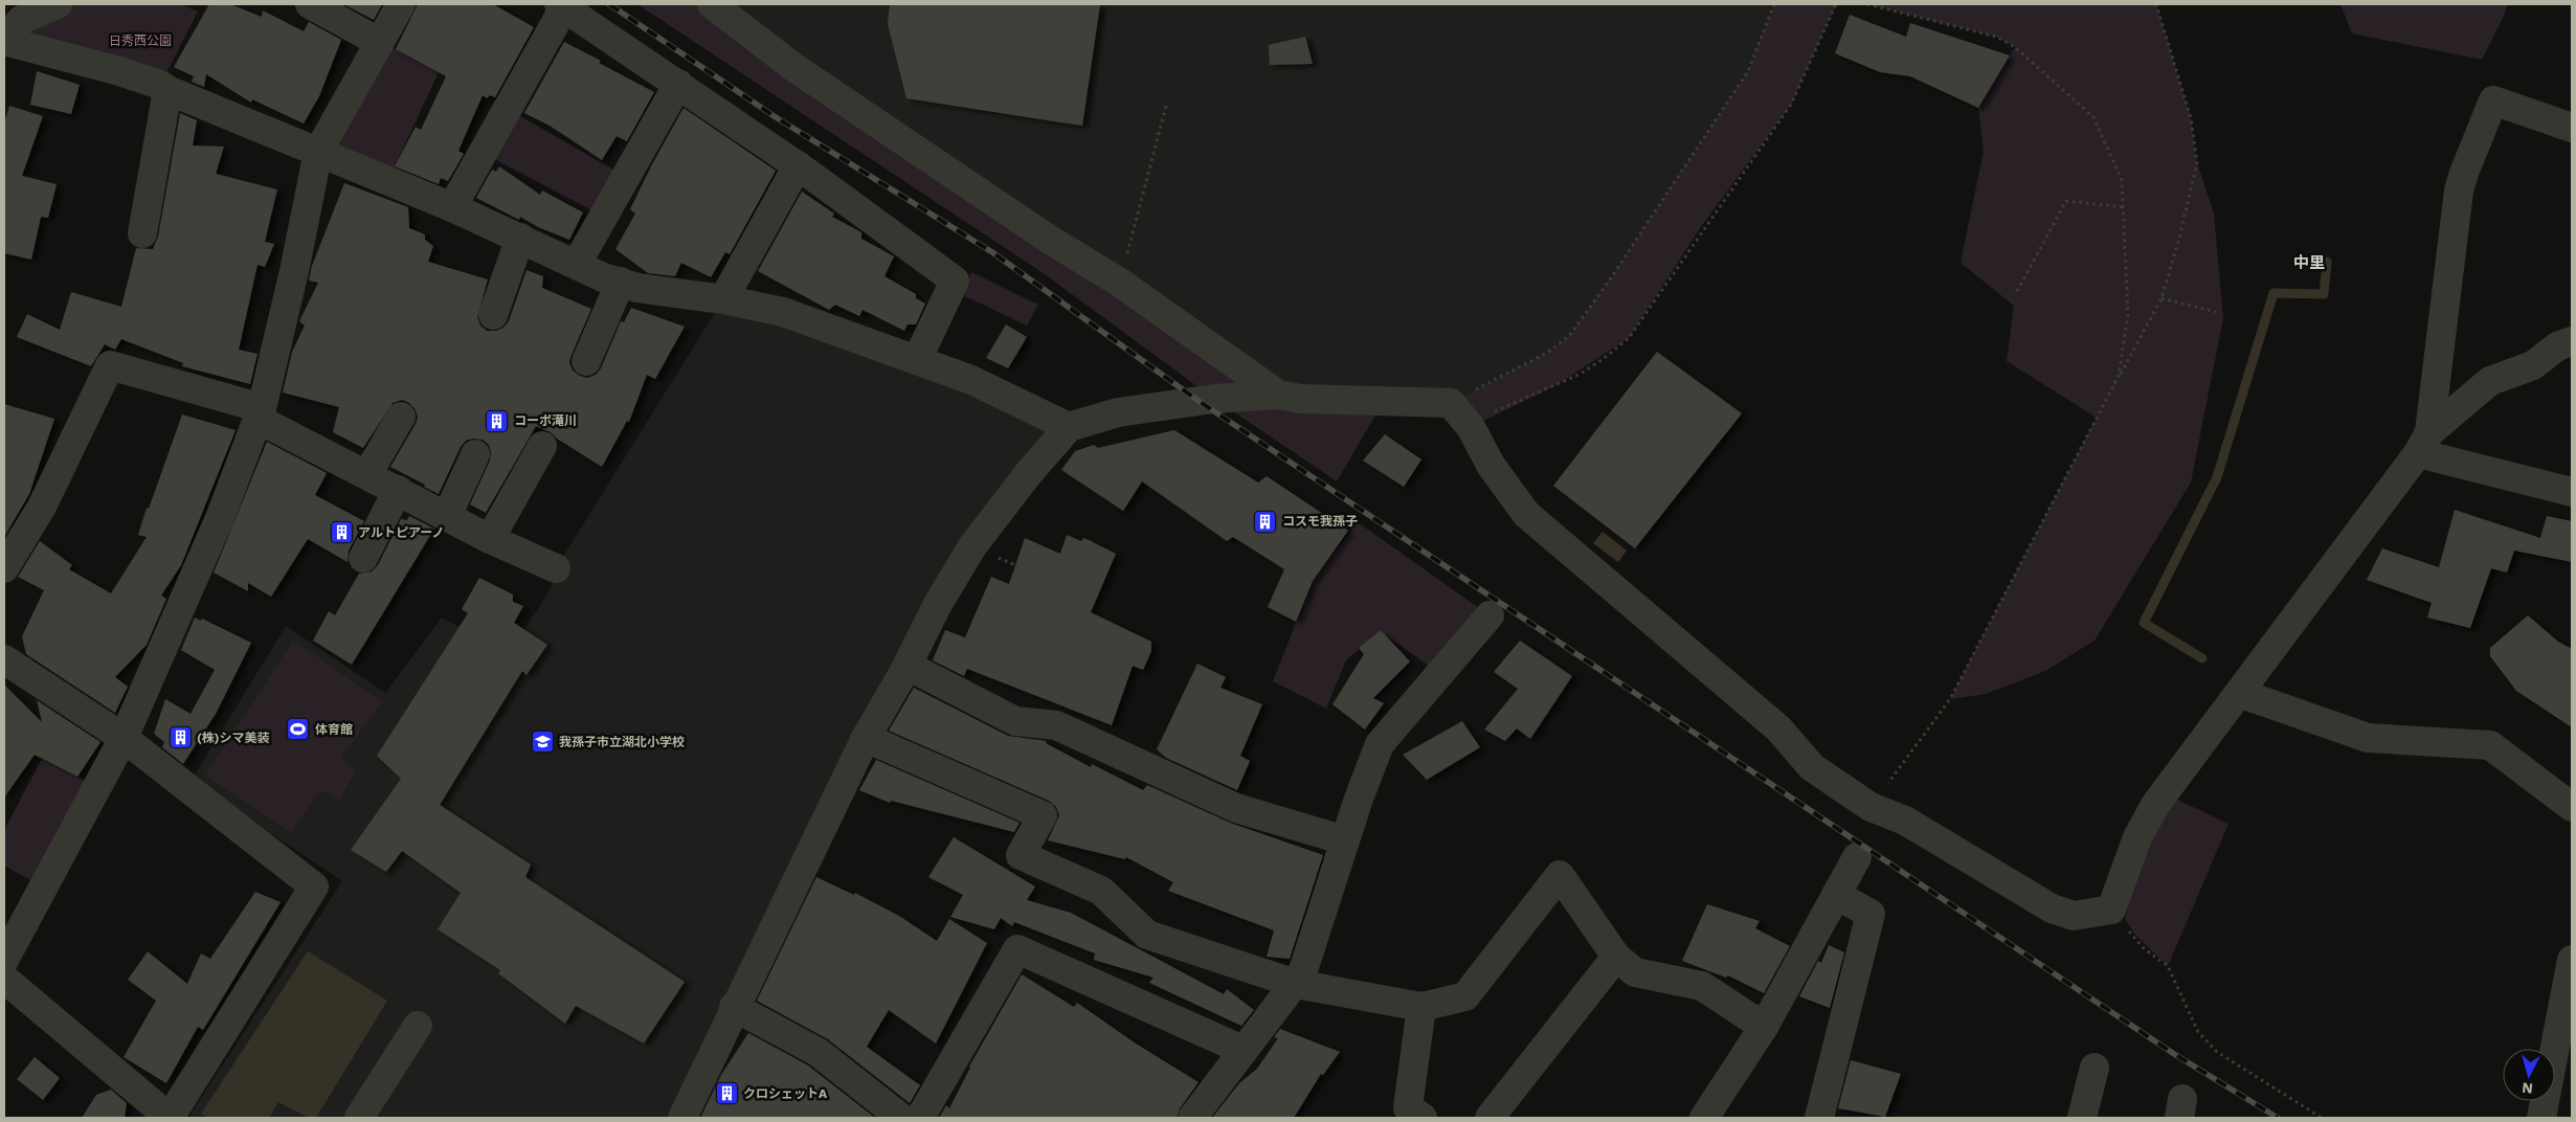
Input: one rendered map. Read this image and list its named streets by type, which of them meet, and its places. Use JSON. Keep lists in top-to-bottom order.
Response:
{
  "districts": ["中里"],
  "parks": ["日秀西公園"],
  "places": {
    "building": [
      "コーポ滝川",
      "コスモ我孫子",
      "アルトピアーノ",
      "(株)シマ美装",
      "クロシェットA"
    ],
    "sports": ["体育館"],
    "school or university": ["我孫子市立湖北小学校"]
  },
  "north": "bottom"
}
